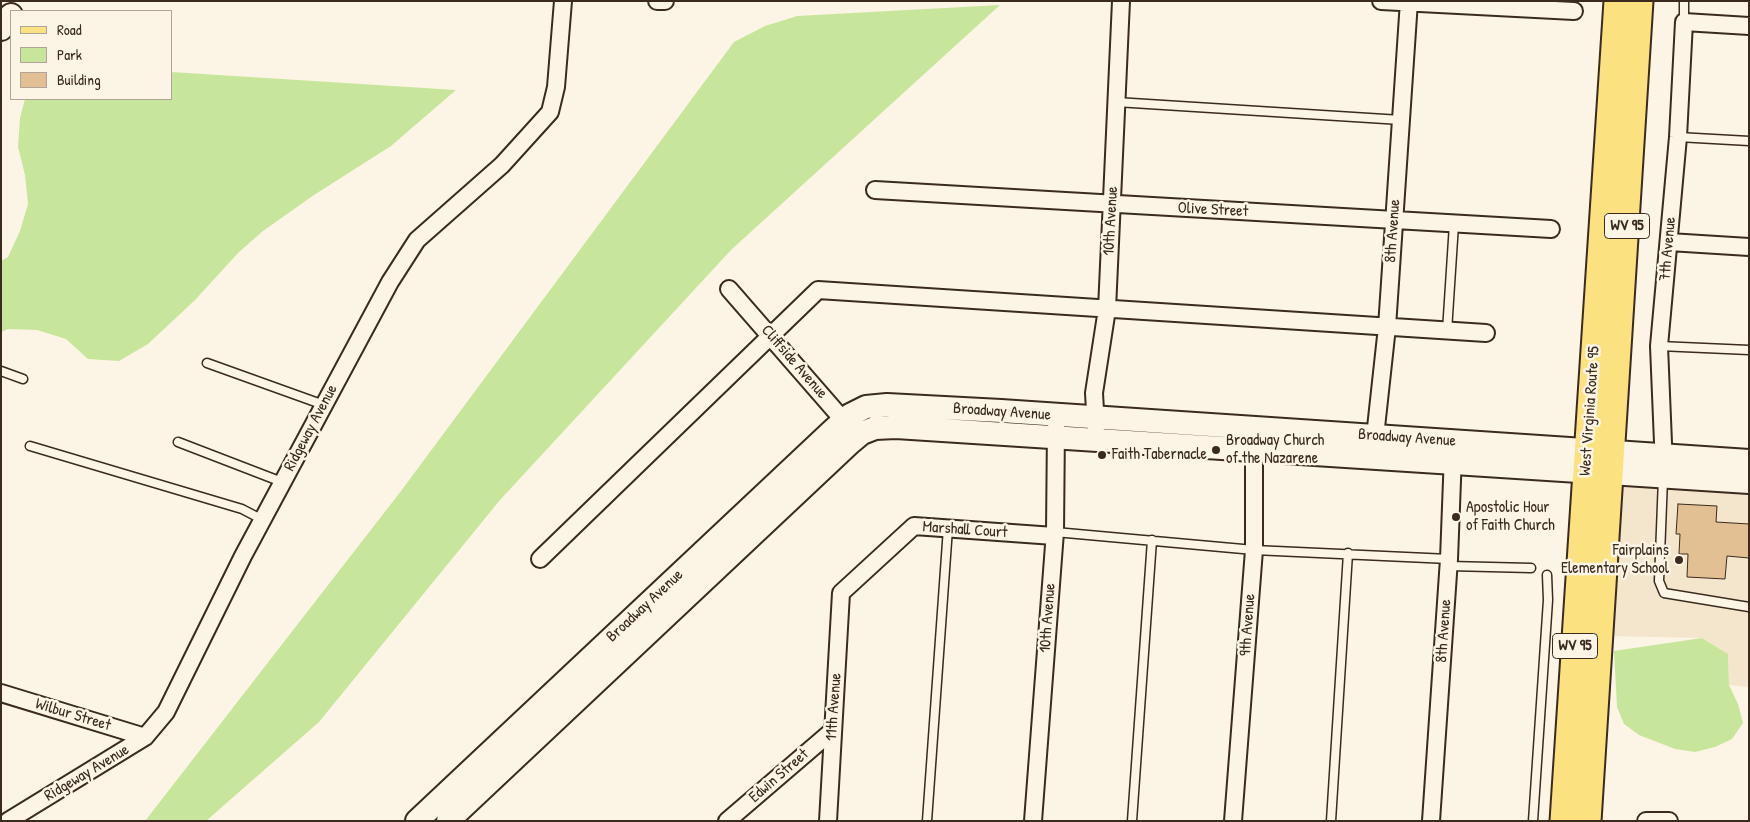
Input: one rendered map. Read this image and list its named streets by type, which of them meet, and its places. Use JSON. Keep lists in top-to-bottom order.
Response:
{
  "streets": {
    "main road": ["WV 95", "West Virginia Route 95", "Broadway Avenue"],
    "street": [
      "Olive Street",
      "10th Avenue",
      "8th Avenue",
      "7th Avenue",
      "Cliffside Avenue",
      "Ridgeway Avenue",
      "Marshall Court",
      "9th Avenue",
      "11th Avenue",
      "Wilbur Street",
      "Edwin Street"
    ]
  },
  "crossings": [
    ["Olive Street", "10th Avenue"],
    ["Olive Street", "8th Avenue"],
    ["10th Avenue", "Broadway Avenue"],
    ["10th Avenue", "Marshall Court"],
    ["8th Avenue", "Broadway Avenue"],
    ["7th Avenue", "Broadway Avenue"],
    ["Cliffside Avenue", "Broadway Avenue"],
    ["West Virginia Route 95", "Broadway Avenue"],
    ["Broadway Avenue", "9th Avenue"],
    ["Ridgeway Avenue", "Wilbur Street"],
    ["Marshall Court", "11th Avenue"],
    ["11th Avenue", "Edwin Street"]
  ],
  "places": [
    "Broadway Church of the Nazarene",
    "Faith Tabernacle",
    "Apostolic Hour of Faith Church",
    "Fairplains Elementary School"
  ],
  "legend": ["Road", "Park", "Building"]
}
